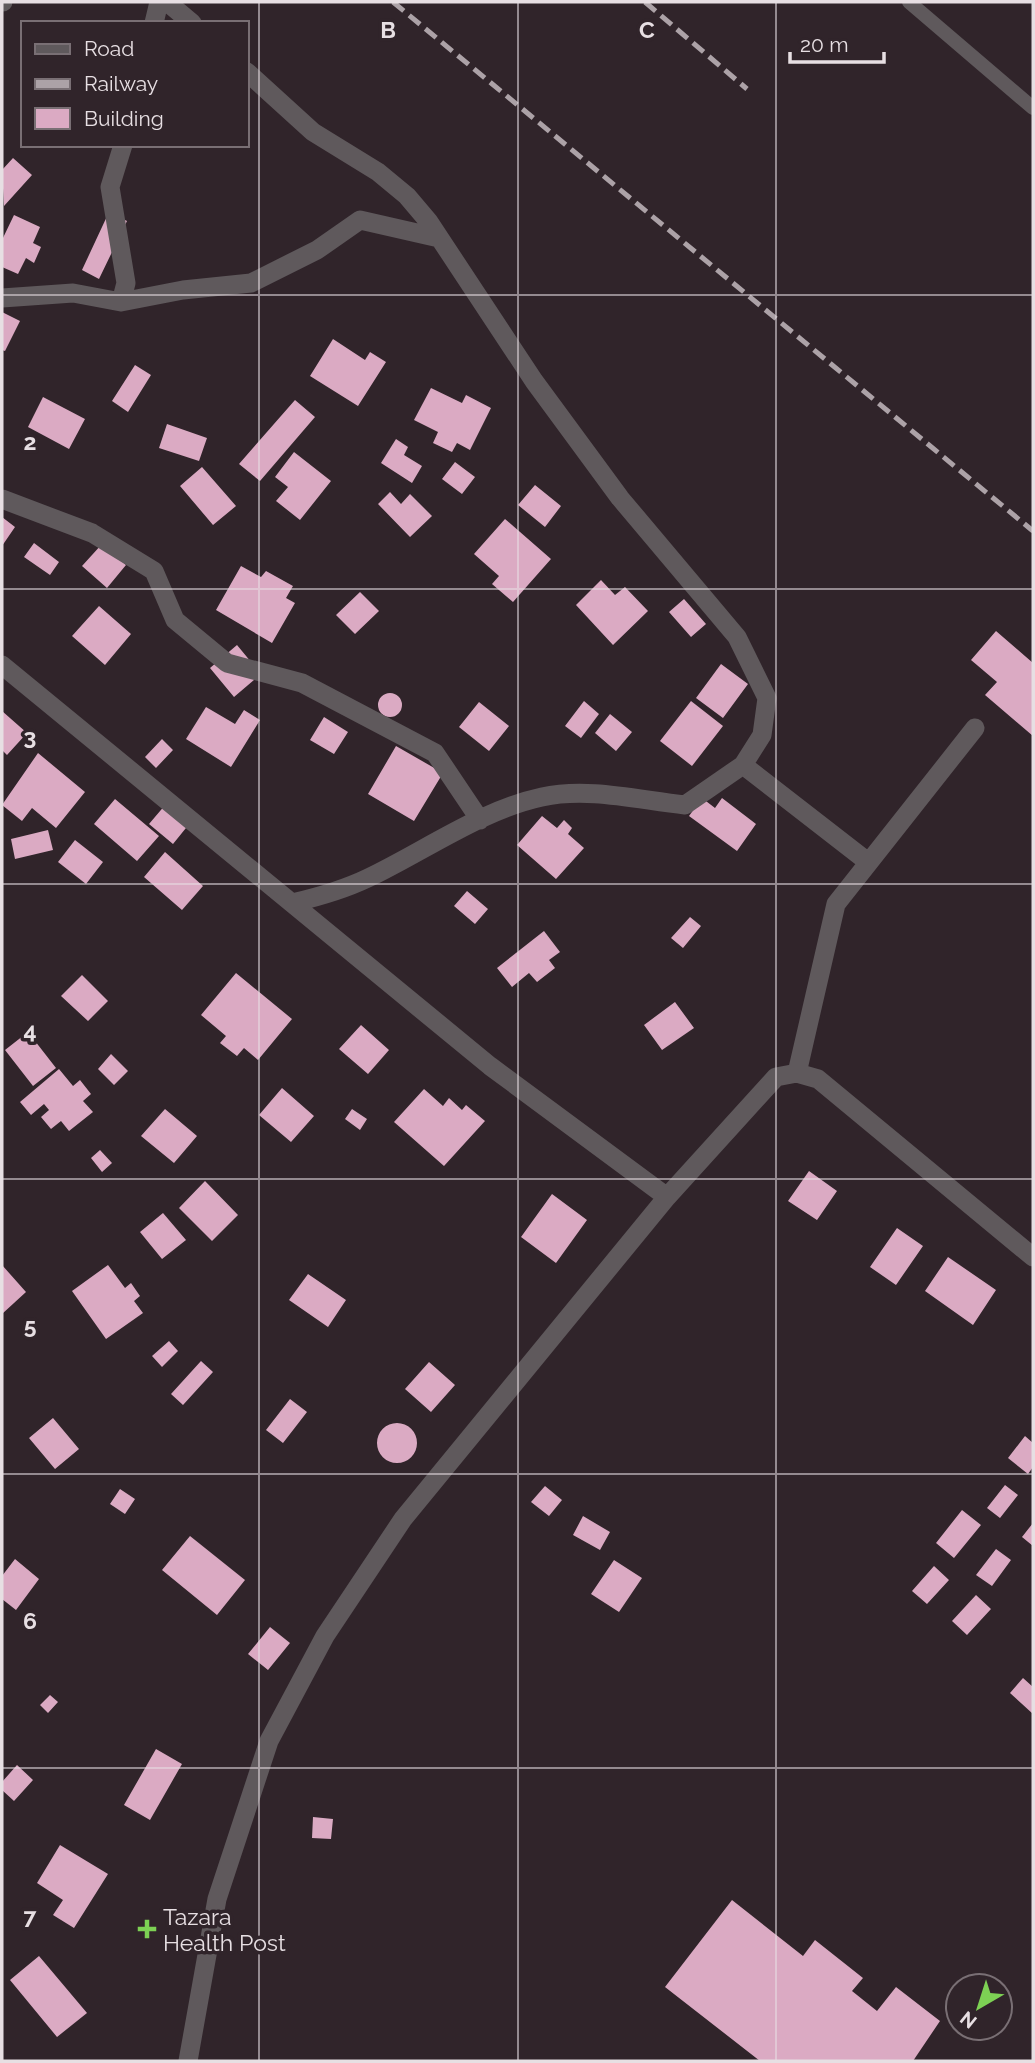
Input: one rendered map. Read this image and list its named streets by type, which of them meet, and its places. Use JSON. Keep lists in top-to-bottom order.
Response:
{
  "places": {
    "health": ["Tazara Health Post"]
  },
  "legend": ["Road", "Railway", "Building"],
  "scale_bar": "20 m",
  "north": "bottom left",
  "grid": {
    "columns": ["B", "C"],
    "rows": [
      "2",
      "3",
      "4",
      "5",
      "6",
      "7"
    ]
  }
}
